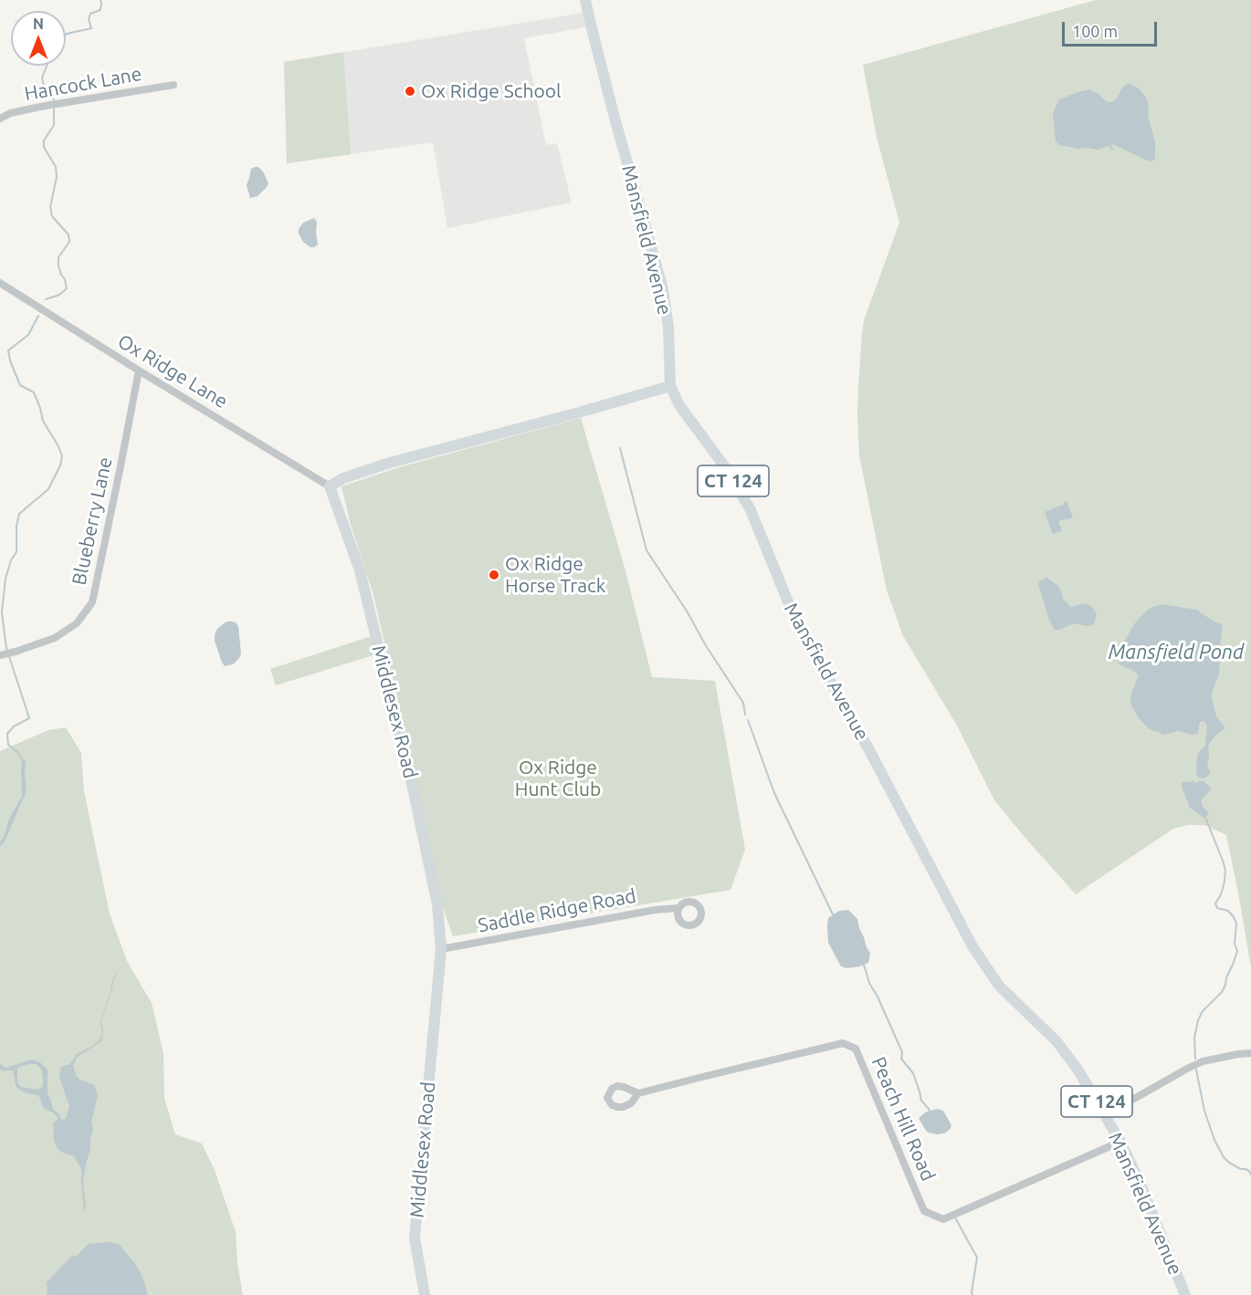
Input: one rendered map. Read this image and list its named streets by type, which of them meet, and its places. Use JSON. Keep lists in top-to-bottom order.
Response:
{
  "streets": {
    "main road": ["Mansfield Avenue", "CT 124", "Middlesex Road"],
    "street": [
      "Hancock Lane",
      "Ox Ridge Lane",
      "Blueberry Lane",
      "Saddle Ridge Road",
      "Peach Hill Road"
    ]
  },
  "crossings": [
    ["Mansfield Avenue", "Peach Hill Road"],
    ["Ox Ridge Lane", "Blueberry Lane"],
    ["Ox Ridge Lane", "Middlesex Road"],
    ["Middlesex Road", "Saddle Ridge Road"]
  ],
  "water": ["Mansfield Pond"],
  "parks": ["Ox Ridge Hunt Club"],
  "places": ["Ox Ridge School", "Ox Ridge Horse Track"],
  "scale_bar": "100 m",
  "north": "top"
}
